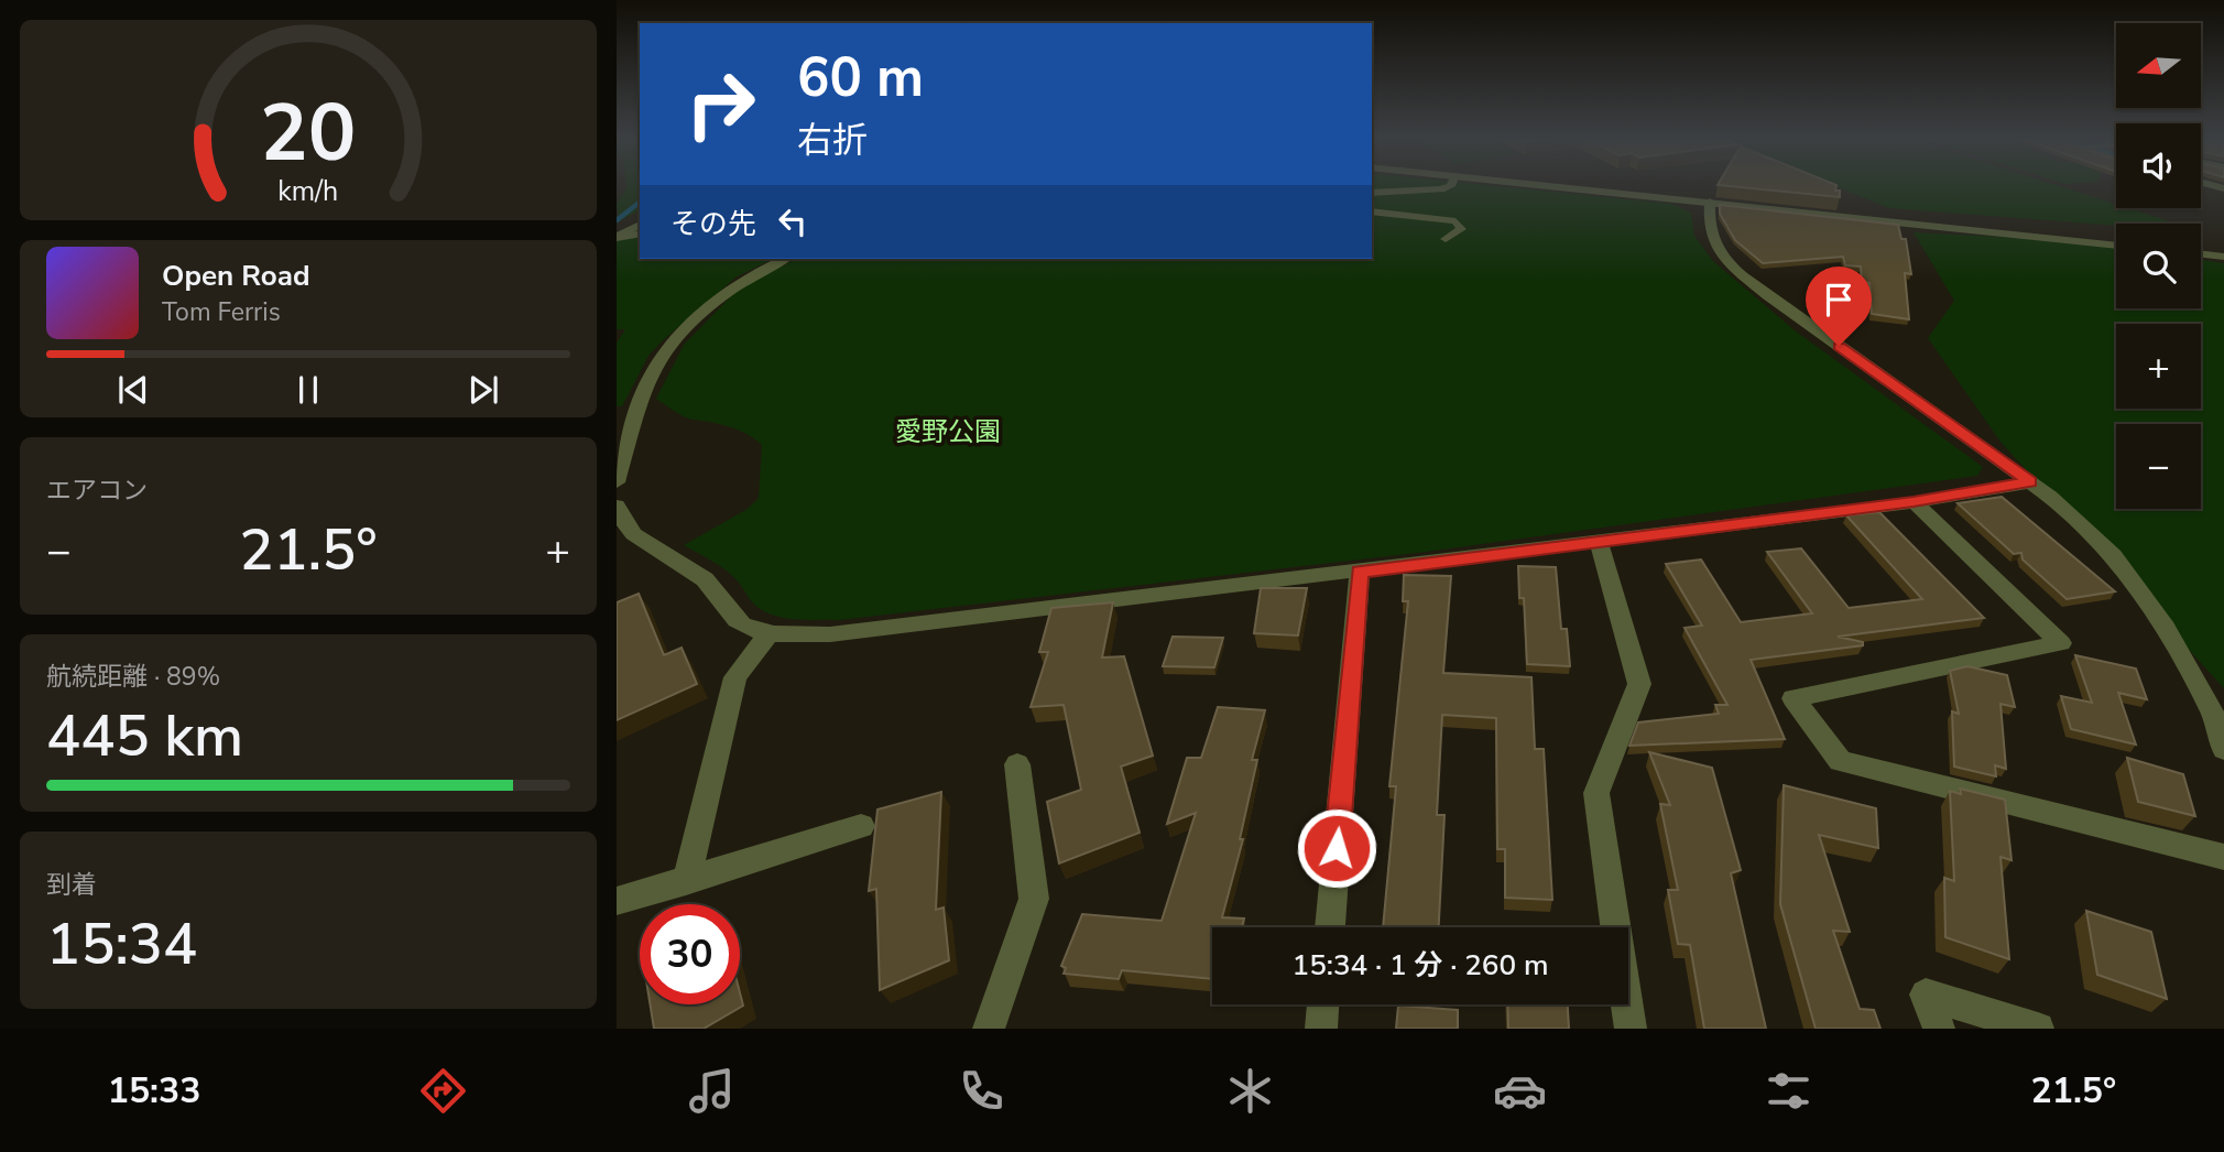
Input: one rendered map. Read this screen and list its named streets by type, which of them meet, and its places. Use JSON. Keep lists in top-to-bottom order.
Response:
{
  "parks": ["愛野公園"],
  "north": "left",
  "page": {
    "map_buttons": ["+", "−"],
    "turn": ["60 m", "右折"],
    "then": "その先",
    "song": ["Open Road", "Tom Ferris"],
    "tile": [
      "エアコン",
      ["航続距離 · 89%", "445 km"],
      ["到着", "15:34"]
    ],
    "heat": ["−", "21.5°", "+"],
    "limit": "30",
    "trip": "15:34 · 1 分 · 260 m",
    "tabs": ["15:33", "21.5°"],
    "gauge": ["20", "km/h"]
  }
}
